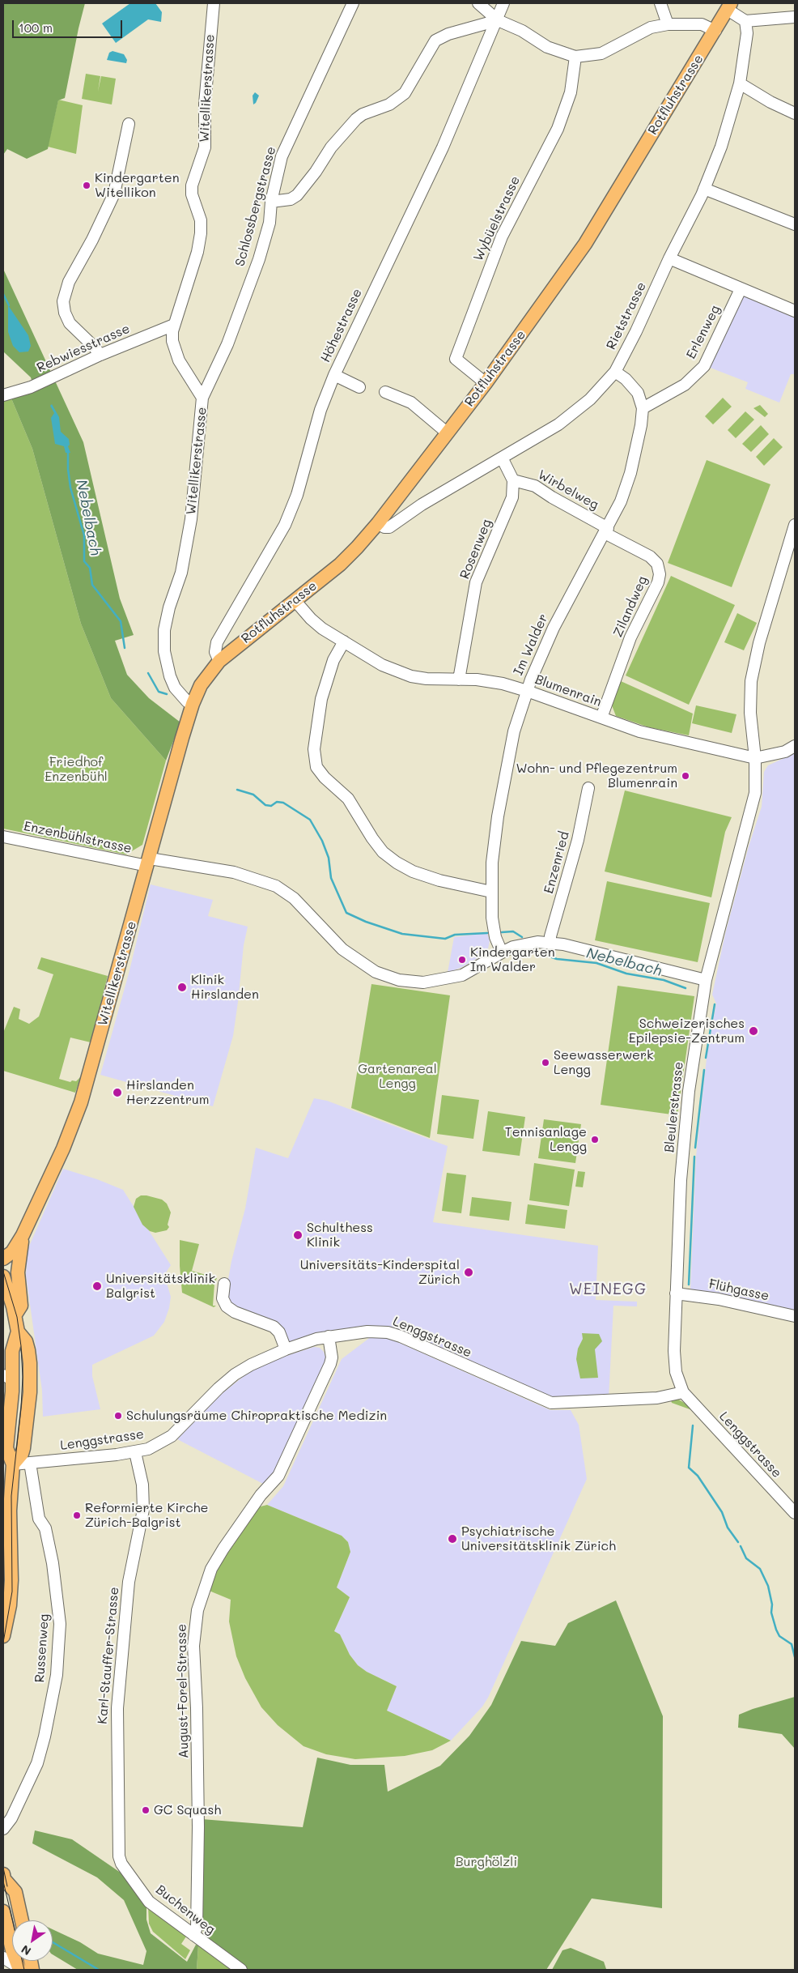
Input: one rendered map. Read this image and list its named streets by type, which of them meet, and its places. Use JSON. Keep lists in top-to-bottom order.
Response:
{
  "streets": {
    "main road": ["Witellikerstrasse", "Rotfluhstrasse"],
    "street": [
      "Schlossbergstrasse",
      "Wybüelstrasse",
      "Rietstrasse",
      "Höhestrasse",
      "Erlenweg",
      "Rebwiesstrasse",
      "Wirbelweg",
      "Rosenweg",
      "Zilandweg",
      "Im Walder",
      "Blumenrain",
      "Enzenbühlstrasse",
      "Enzenried",
      "Bleulerstrasse",
      "Flühgasse",
      "Lenggstrasse",
      "Russenweg",
      "Karl-Stauffer-Strasse",
      "August-Forel-Strasse",
      "Buchenweg"
    ]
  },
  "crossings": [
    ["Witellikerstrasse", "Rotfluhstrasse"],
    ["Witellikerstrasse", "Schlossbergstrasse"],
    ["Witellikerstrasse", "Rebwiesstrasse"],
    ["Witellikerstrasse", "Enzenbühlstrasse"],
    ["Rotfluhstrasse", "Wybüelstrasse"],
    ["Rotfluhstrasse", "Rietstrasse"],
    ["Rotfluhstrasse", "Höhestrasse"],
    ["Rotfluhstrasse", "Blumenrain"],
    ["Erlenweg", "Im Walder"],
    ["Wirbelweg", "Rosenweg"],
    ["Wirbelweg", "Zilandweg"],
    ["Wirbelweg", "Im Walder"],
    ["Rosenweg", "Blumenrain"],
    ["Zilandweg", "Im Walder"],
    ["Zilandweg", "Blumenrain"],
    ["Im Walder", "Blumenrain"],
    ["Im Walder", "Enzenbühlstrasse"],
    ["Blumenrain", "Bleulerstrasse"],
    ["Enzenbühlstrasse", "Enzenried"],
    ["Enzenbühlstrasse", "Bleulerstrasse"],
    ["Bleulerstrasse", "Flühgasse"],
    ["Bleulerstrasse", "Lenggstrasse"],
    ["Lenggstrasse", "Russenweg"],
    ["Lenggstrasse", "Karl-Stauffer-Strasse"],
    ["Lenggstrasse", "August-Forel-Strasse"],
    ["Karl-Stauffer-Strasse", "Buchenweg"],
    ["August-Forel-Strasse", "Buchenweg"]
  ],
  "districts": ["WEINEGG"],
  "water": ["Nebelbach"],
  "parks": ["Friedhof Enzenbühl", "Gartenareal Lengg", "Burghölzli"],
  "places": [
    "Kindergarten Witellikon",
    "Wohn- und Pflegezentrum Blumenrain",
    "Kindergarten Im Walder",
    "Klinik Hirslanden",
    "Schweizerisches Epilepsie-Zentrum",
    "Seewasserwerk Lengg",
    "Hirslanden Herzzentrum",
    "Tennisanlage Lengg",
    "Schulthess Klinik",
    "Universitäts-Kinderspital Zürich",
    "Universitätsklinik Balgrist",
    "Schulungsräume Chiropraktische Medizin",
    "Reformierte Kirche Zürich-Balgrist",
    "Psychiatrische Universitätsklinik Zürich",
    "GC Squash"
  ],
  "scale_bar": "100 m",
  "north": "bottom left"
}
